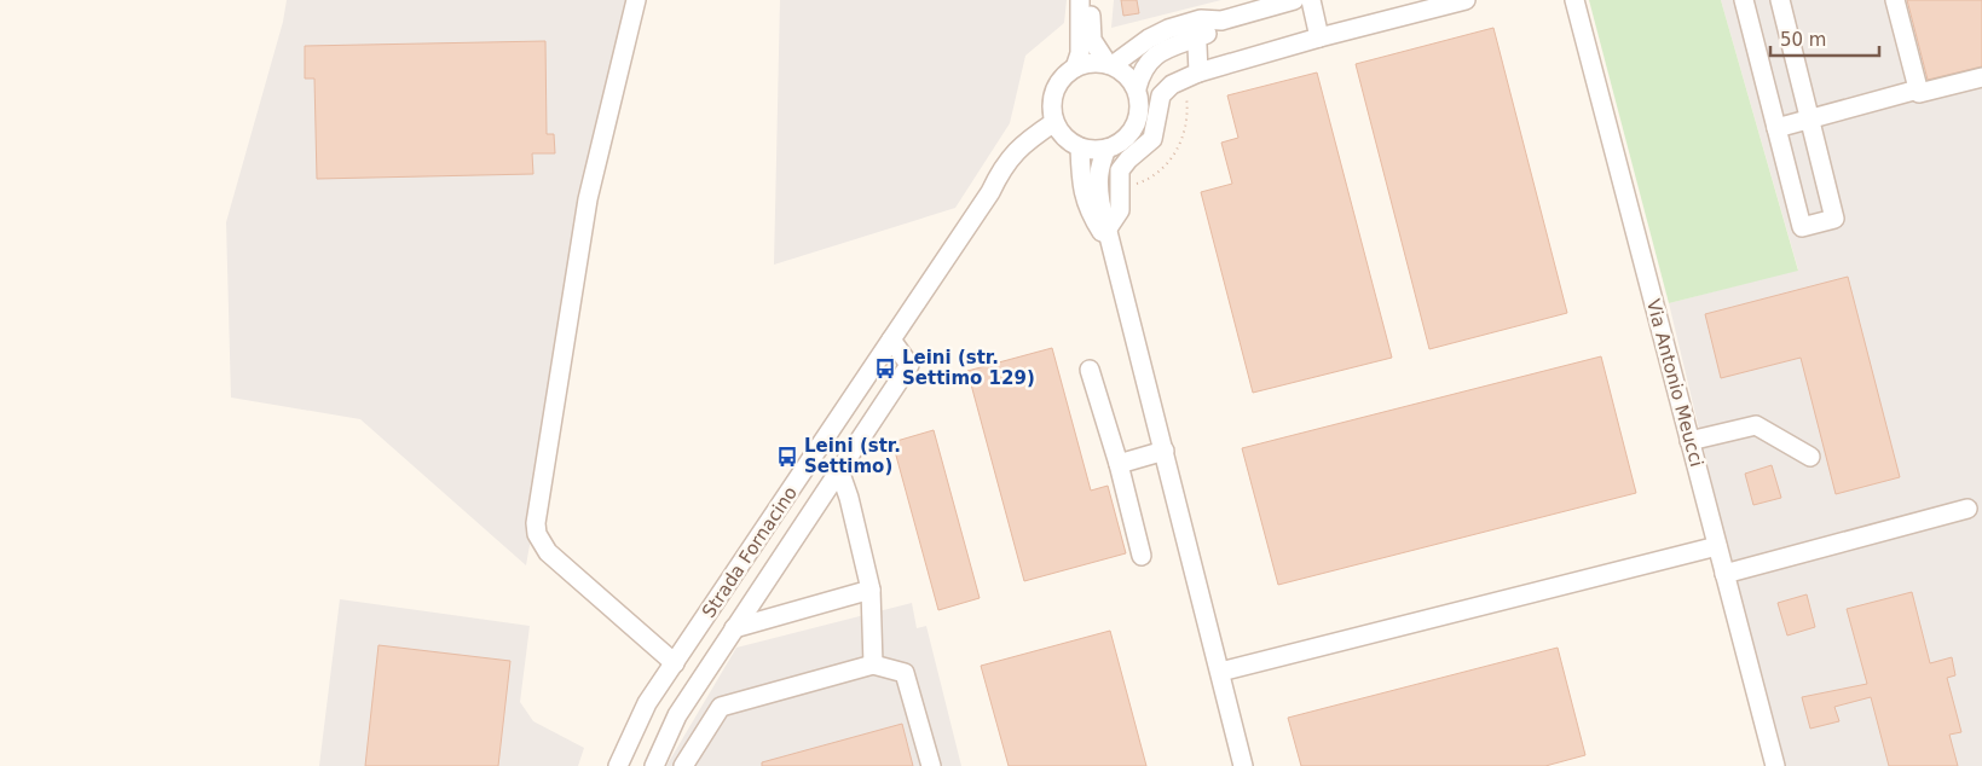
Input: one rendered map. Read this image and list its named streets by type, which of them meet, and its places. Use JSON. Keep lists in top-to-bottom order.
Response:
{
  "streets": {
    "street": ["Via Antonio Meucci", "Strada Fornacino"]
  },
  "places": {
    "bus stop": ["Leini (str. Settimo 129)", "Leini (str. Settimo)"]
  },
  "scale_bar": "50 m"
}
